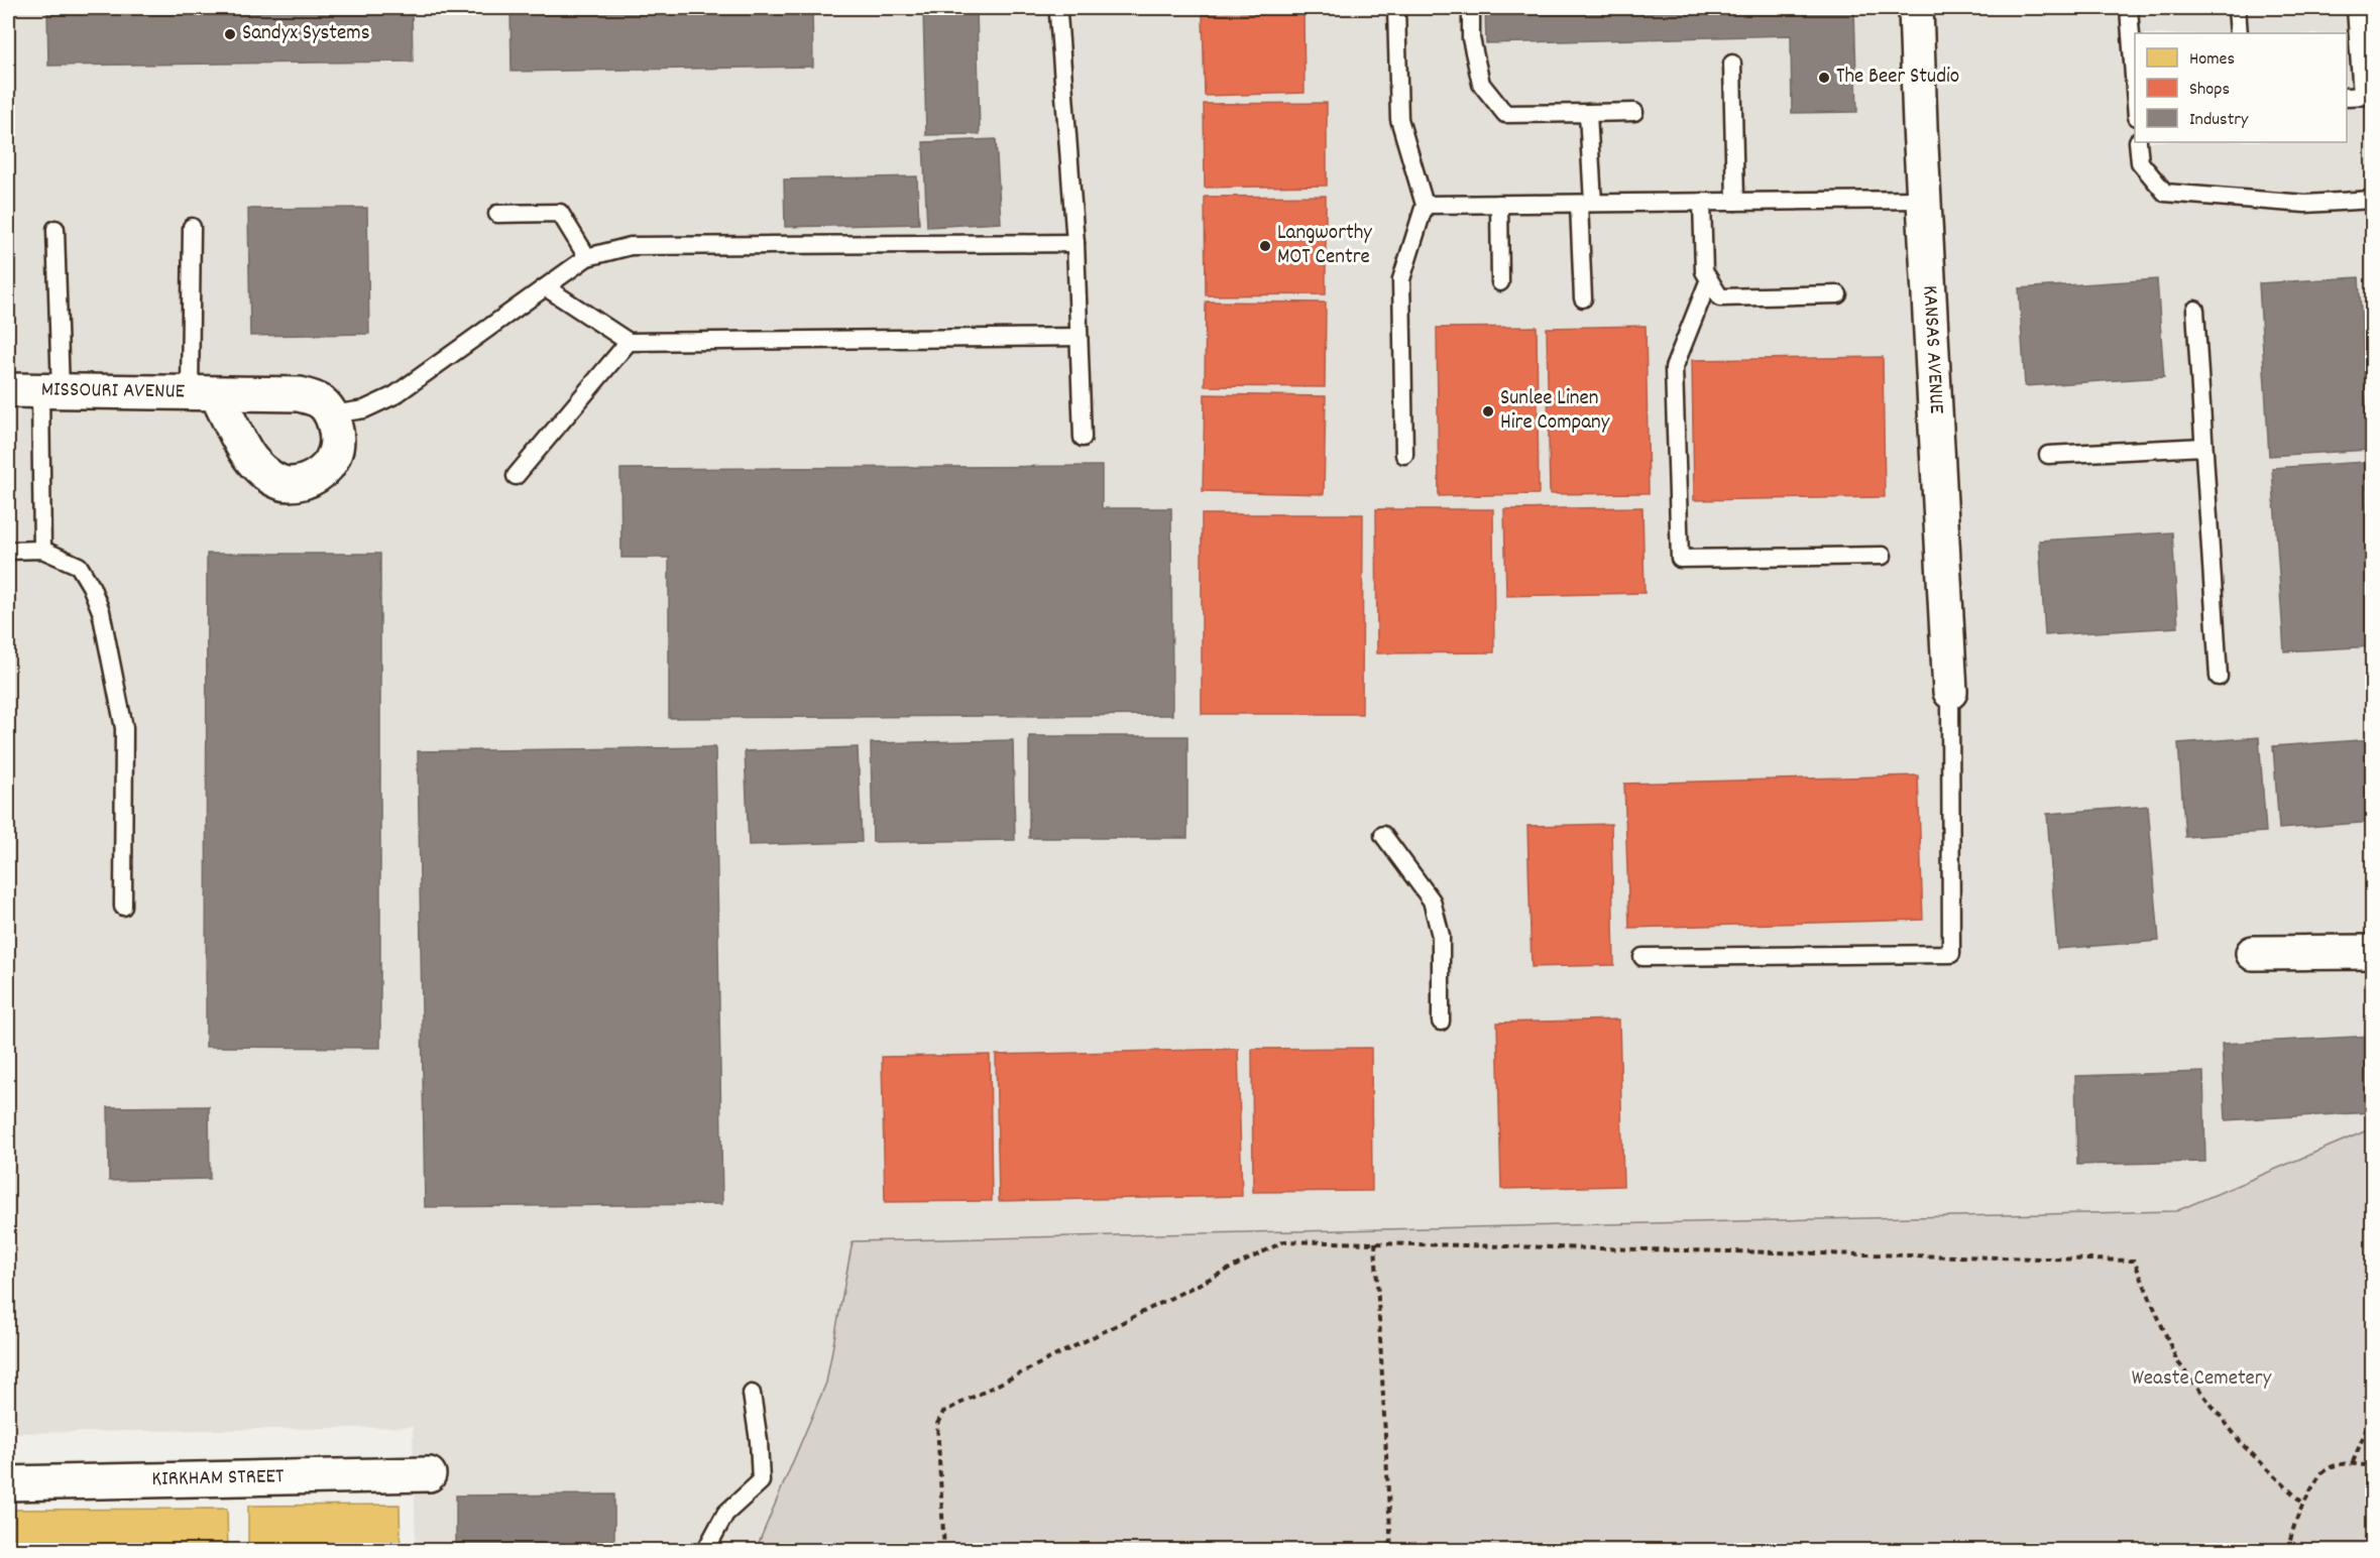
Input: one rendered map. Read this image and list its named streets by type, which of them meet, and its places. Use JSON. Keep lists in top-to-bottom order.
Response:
{
  "streets": {
    "street": ["KANSAS AVENUE", "MISSOURI AVENUE", "KIRKHAM STREET"]
  },
  "parks": ["Weaste Cemetery"],
  "places": [
    "Sandyx Systems",
    "The Beer Studio",
    "Langworthy MOT Centre",
    "Sunlee Linen Hire Company"
  ],
  "legend": ["Homes", "Shops", "Industry"]
}
